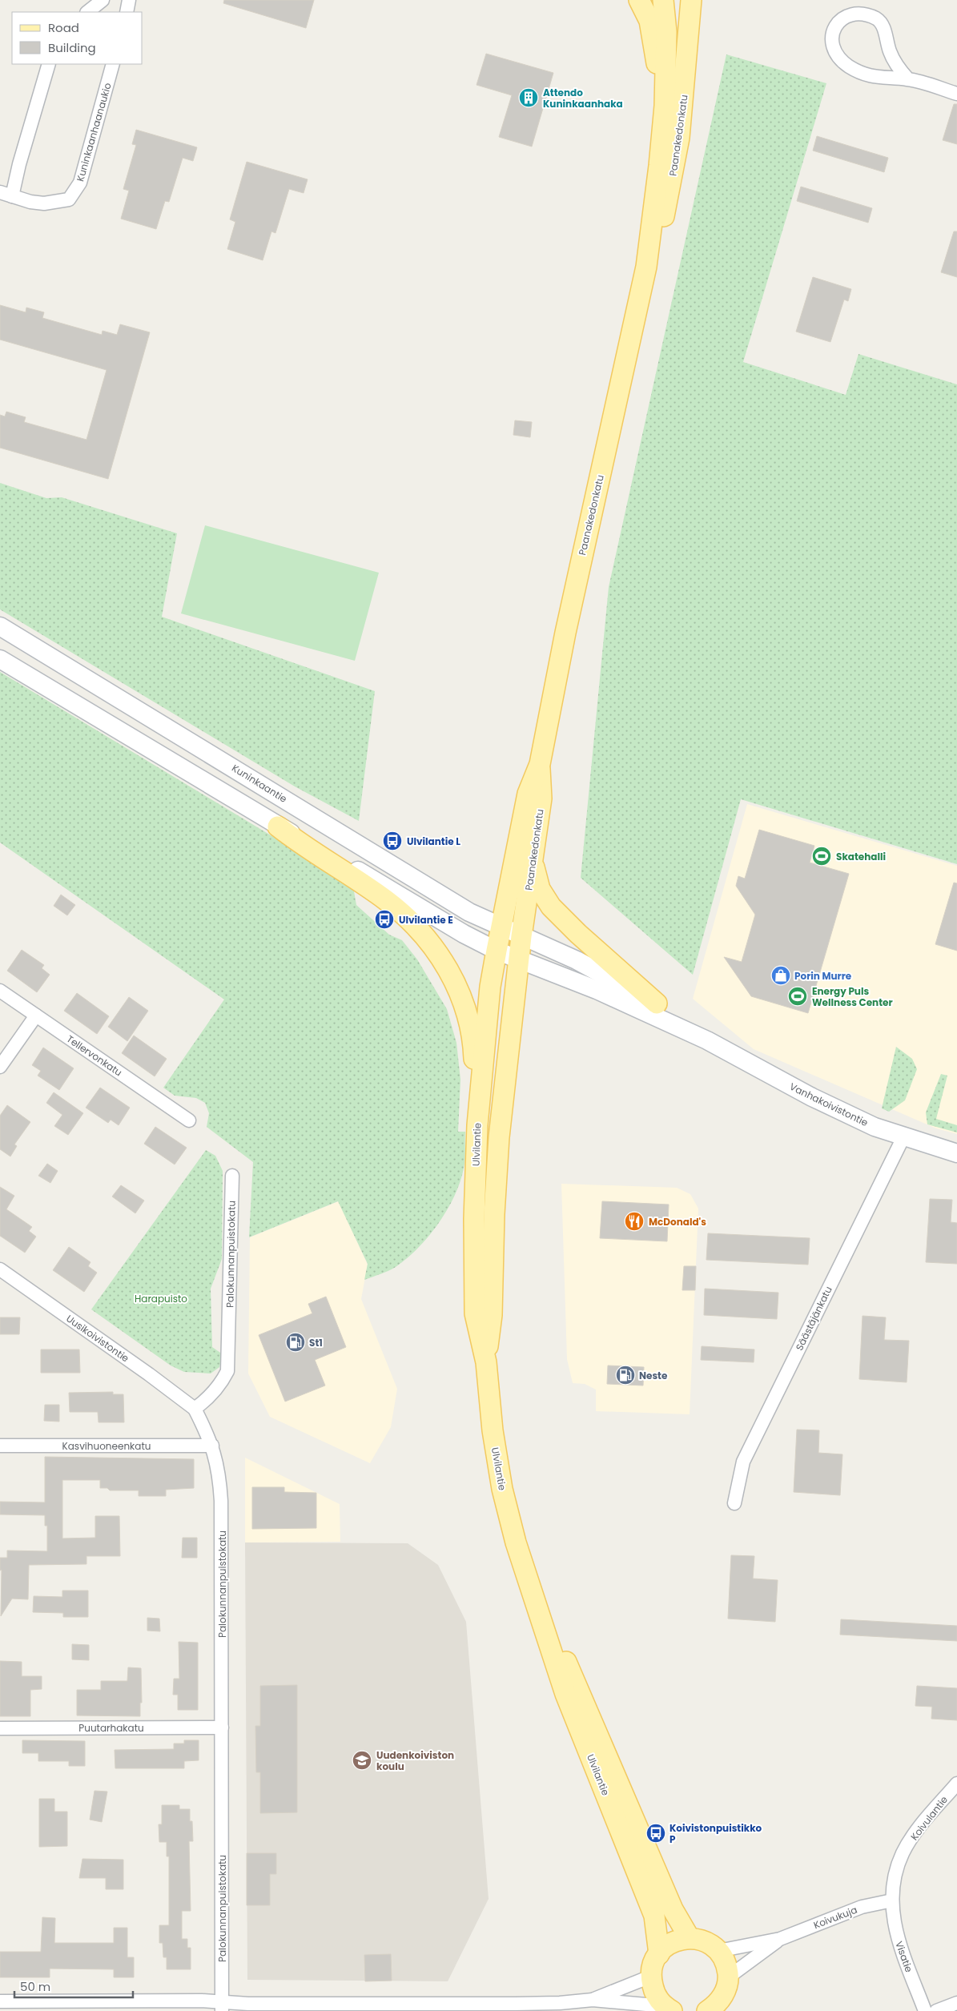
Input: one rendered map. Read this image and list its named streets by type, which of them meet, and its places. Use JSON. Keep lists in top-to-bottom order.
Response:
{
  "streets": {
    "main road": [
      "Paanakedonkatu",
      "Kuninkaantie",
      "Vanhakoivistontie",
      "Ulvilantie"
    ],
    "street": [
      "Kuninkaanhaanaukio",
      "Tellervonkatu",
      "Palokunnanpuistokatu",
      "Säästäjänkatu",
      "Uusikoivistontie",
      "Kasvihuoneenkatu",
      "Puutarhakatu",
      "Koivulantie",
      "Koivukuja",
      "Visatie"
    ]
  },
  "crossings": [
    ["Paanakedonkatu", "Kuninkaantie"],
    ["Paanakedonkatu", "Vanhakoivistontie"],
    ["Paanakedonkatu", "Ulvilantie"],
    ["Kuninkaantie", "Vanhakoivistontie"],
    ["Kuninkaantie", "Ulvilantie"],
    ["Vanhakoivistontie", "Ulvilantie"],
    ["Vanhakoivistontie", "Säästäjänkatu"],
    ["Palokunnanpuistokatu", "Uusikoivistontie"],
    ["Palokunnanpuistokatu", "Kasvihuoneenkatu"],
    ["Palokunnanpuistokatu", "Puutarhakatu"],
    ["Koivulantie", "Koivukuja"],
    ["Koivulantie", "Visatie"],
    ["Koivukuja", "Visatie"]
  ],
  "parks": ["Harapuisto"],
  "places": {
    "building": ["Attendo Kuninkaanhaka"],
    "bus stop": ["Ulvilantie L", "Ulvilantie E", "Koivistonpuistikko P"],
    "sports": ["Skatehalli", "Energy Puls Wellness Center"],
    "shop": ["Porin Murre"],
    "restaurant": ["McDonald's"],
    "fuel station": ["St1", "Neste"],
    "school or university": ["Uudenkoiviston koulu"]
  },
  "legend": ["Road", "Building"],
  "scale_bar": "50 m"
}
